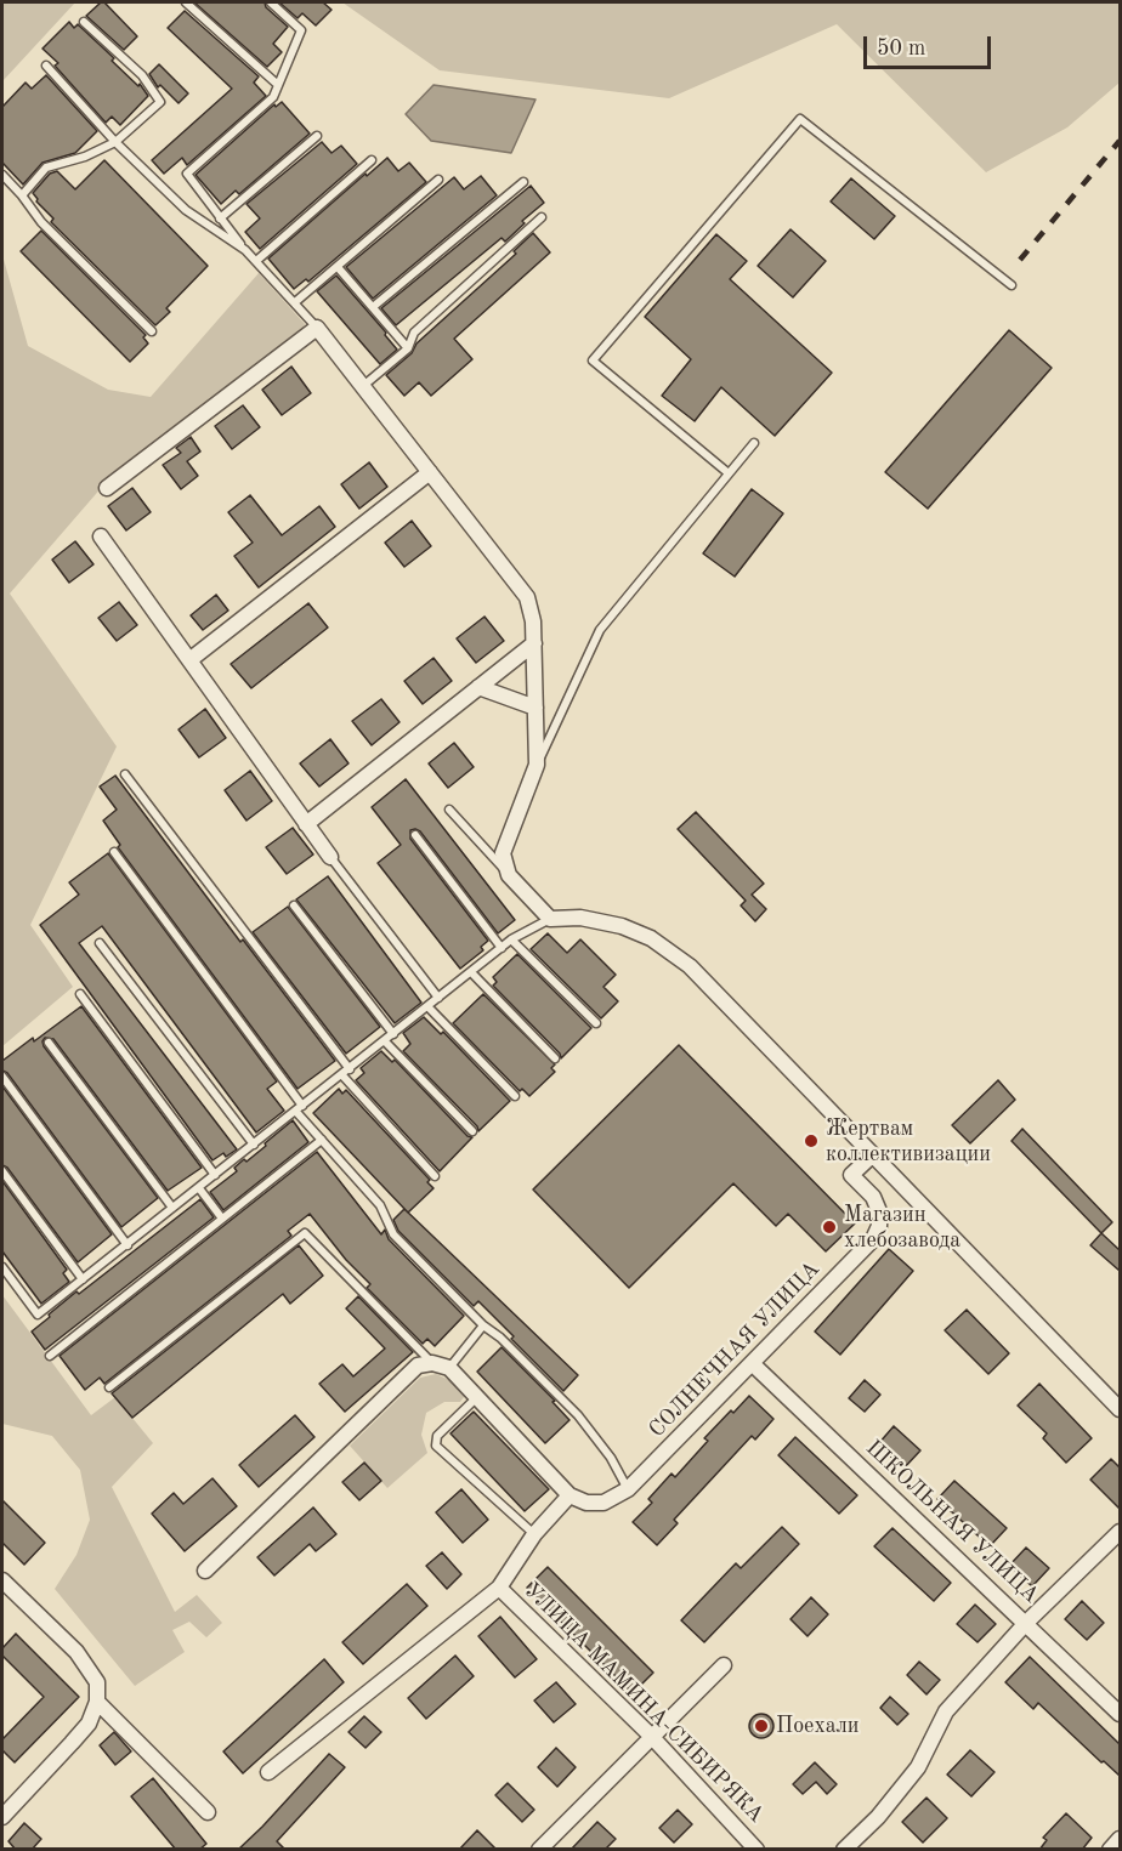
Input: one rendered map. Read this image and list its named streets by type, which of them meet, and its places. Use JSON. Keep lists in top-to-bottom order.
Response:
{
  "streets": {
    "street": ["СОЛНЕЧНАЯ УЛИЦА", "ШКОЛЬНАЯ УЛИЦА", "УЛИЦА МАМИНА-СИБИРЯКА"]
  },
  "crossings": [
    ["СОЛНЕЧНАЯ УЛИЦА", "ШКОЛЬНАЯ УЛИЦА"]
  ],
  "places": ["Жертвам коллективизации", "Магазин хлебозавода", "Поехали"],
  "scale_bar": "50 m"
}
